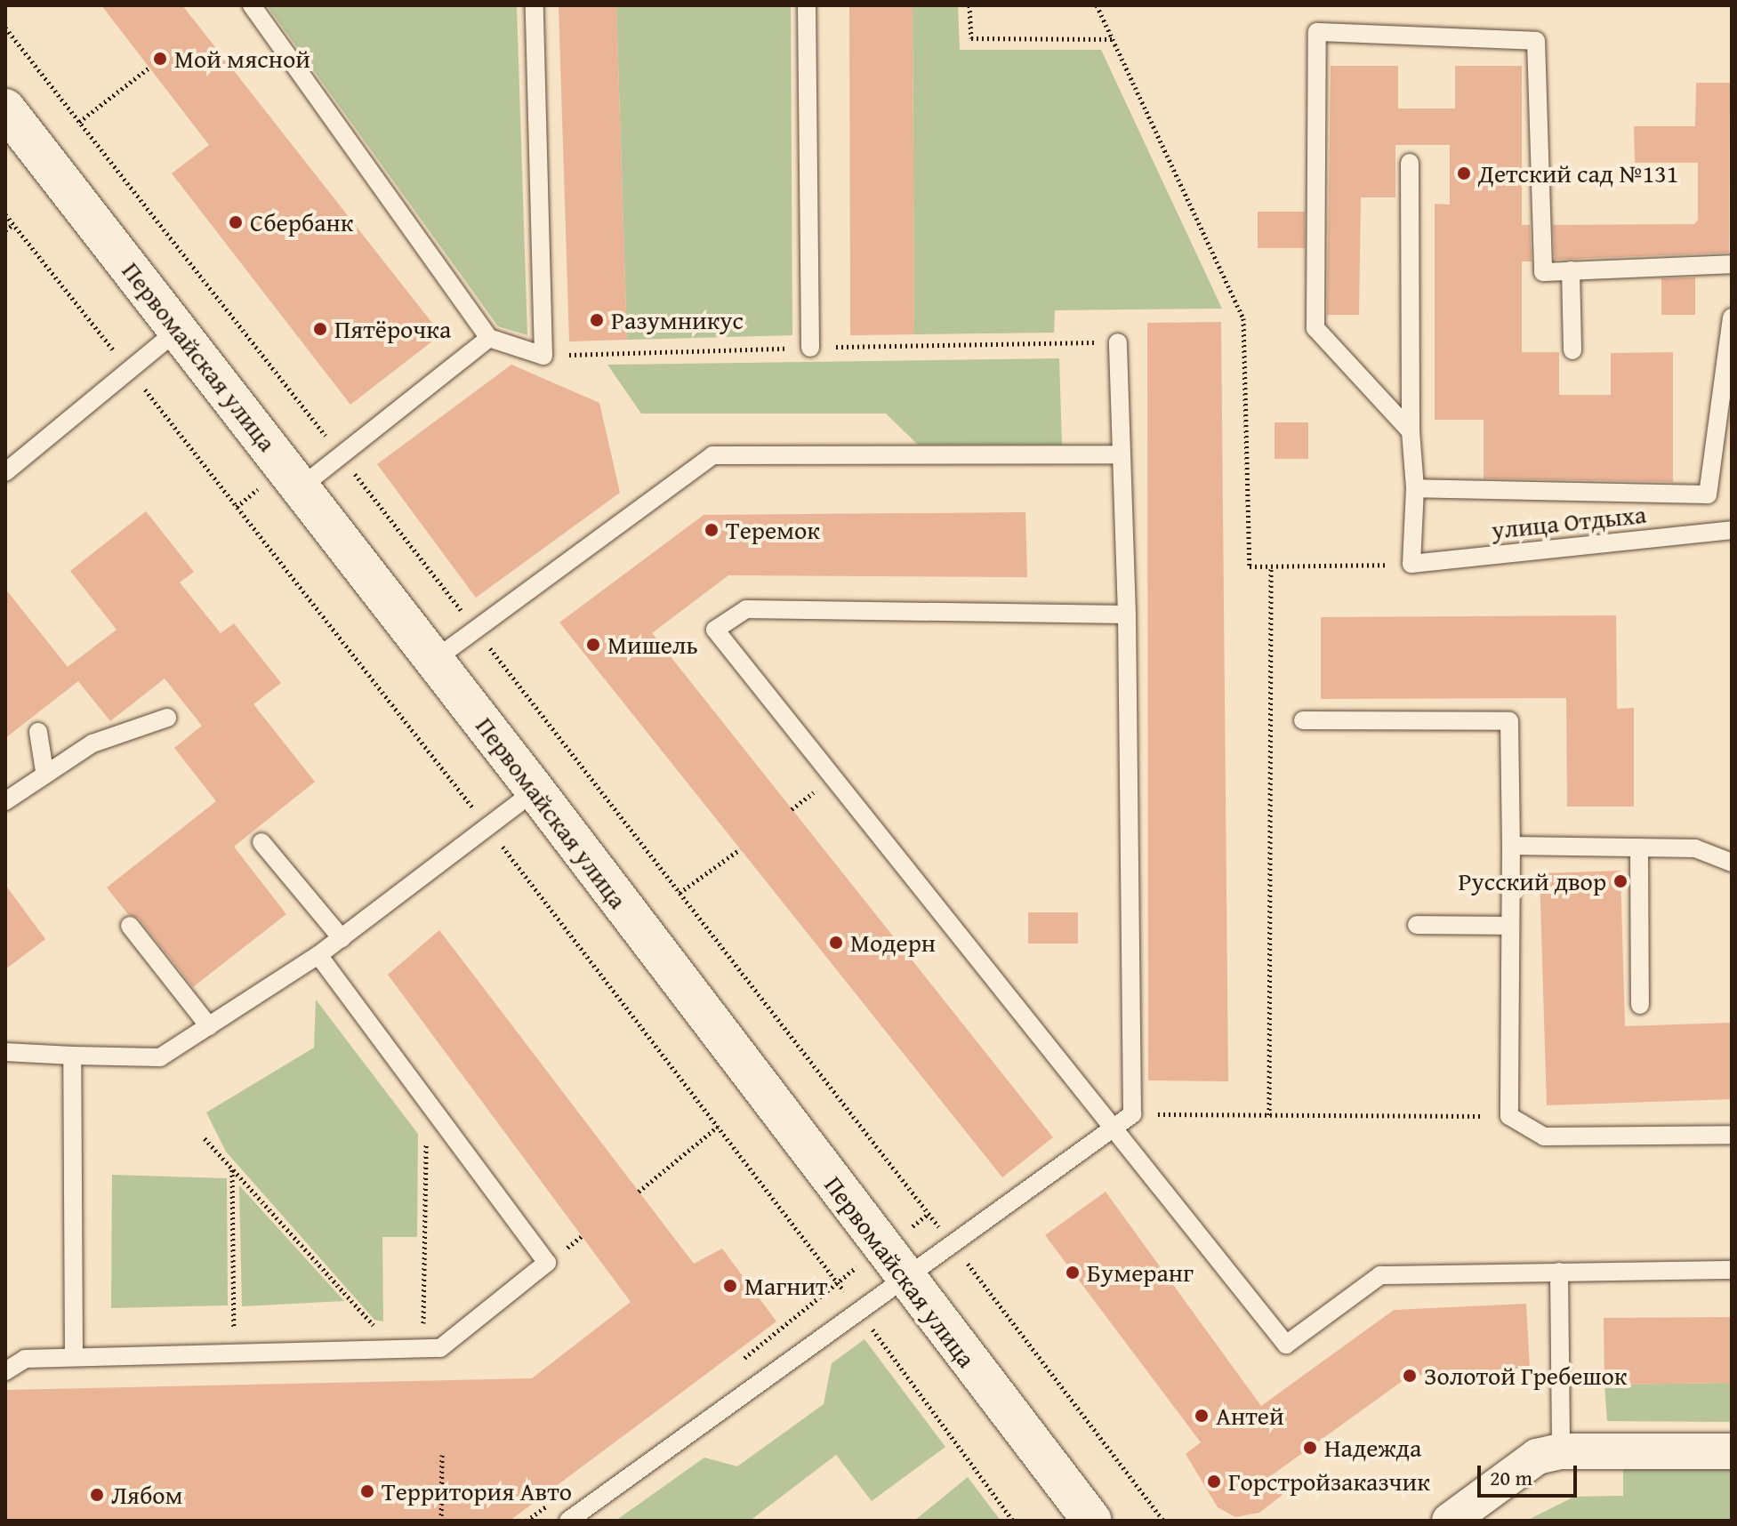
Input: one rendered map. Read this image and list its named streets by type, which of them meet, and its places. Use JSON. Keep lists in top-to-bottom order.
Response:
{
  "streets": {
    "street": ["Первомайская улица"],
    "lane": ["улица Отдыха"]
  },
  "places": [
    "Мой мясной",
    "Детский сад №131",
    "Сбербанк",
    "Разумникус",
    "Пятёрочка",
    "Теремок",
    "Мишель",
    "Русский двор",
    "Модерн",
    "Бумеранг",
    "Магнит",
    "Золотой Гребешок",
    "Антей",
    "Надежда",
    "Горстройзаказчик",
    "Территория Авто",
    "Лябом"
  ],
  "scale_bar": "20 m"
}
